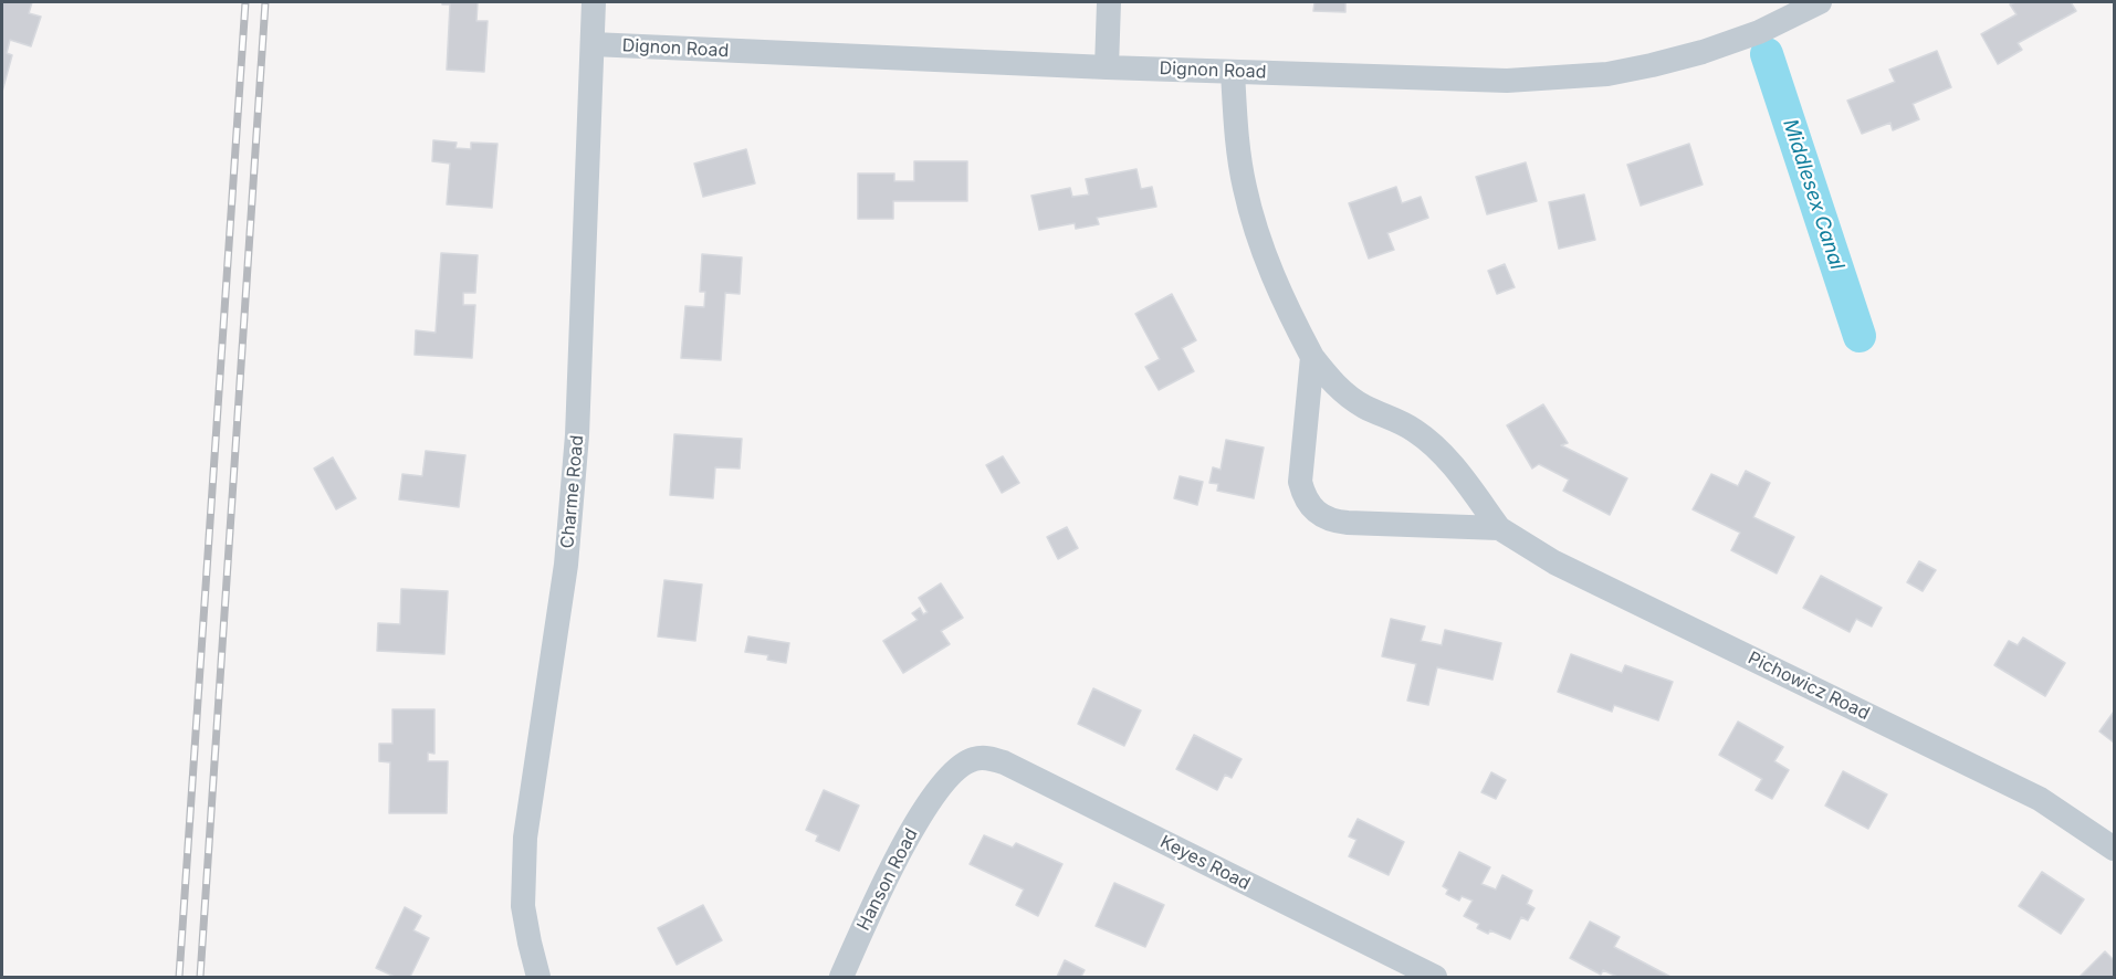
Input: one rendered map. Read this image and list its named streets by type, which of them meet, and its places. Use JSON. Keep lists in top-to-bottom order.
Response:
{
  "streets": {
    "street": [
      "Dignon Road",
      "Charme Road",
      "Pichowicz Road",
      "Keyes Road",
      "Hanson Road"
    ]
  },
  "crossings": [
    ["Dignon Road", "Charme Road"],
    ["Dignon Road", "Pichowicz Road"],
    ["Keyes Road", "Hanson Road"]
  ],
  "water": ["Middlesex Canal"]
}
